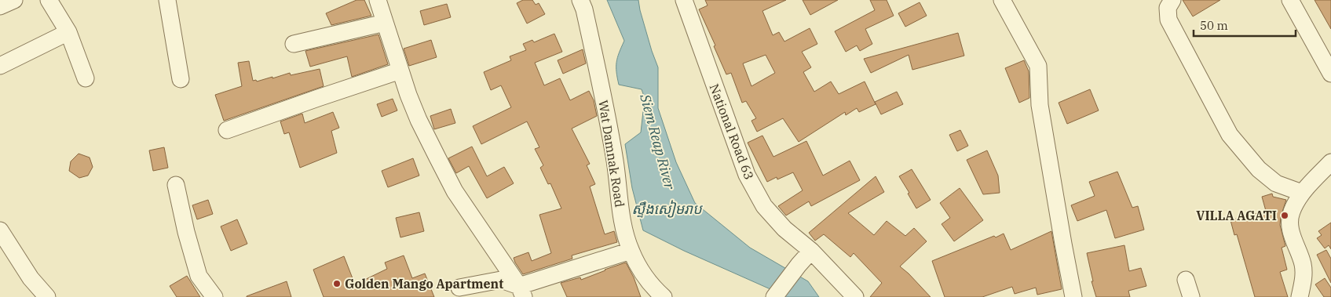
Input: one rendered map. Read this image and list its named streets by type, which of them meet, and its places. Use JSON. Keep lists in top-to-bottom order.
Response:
{
  "streets": {
    "street": ["National Road 63", "Wat Damnak Road"]
  },
  "water": ["Siem Reap River", "ស្ទឹងសៀមរាប"],
  "places": ["VILLA AGATI", "Golden Mango Apartment"],
  "scale_bar": "50 m"
}
